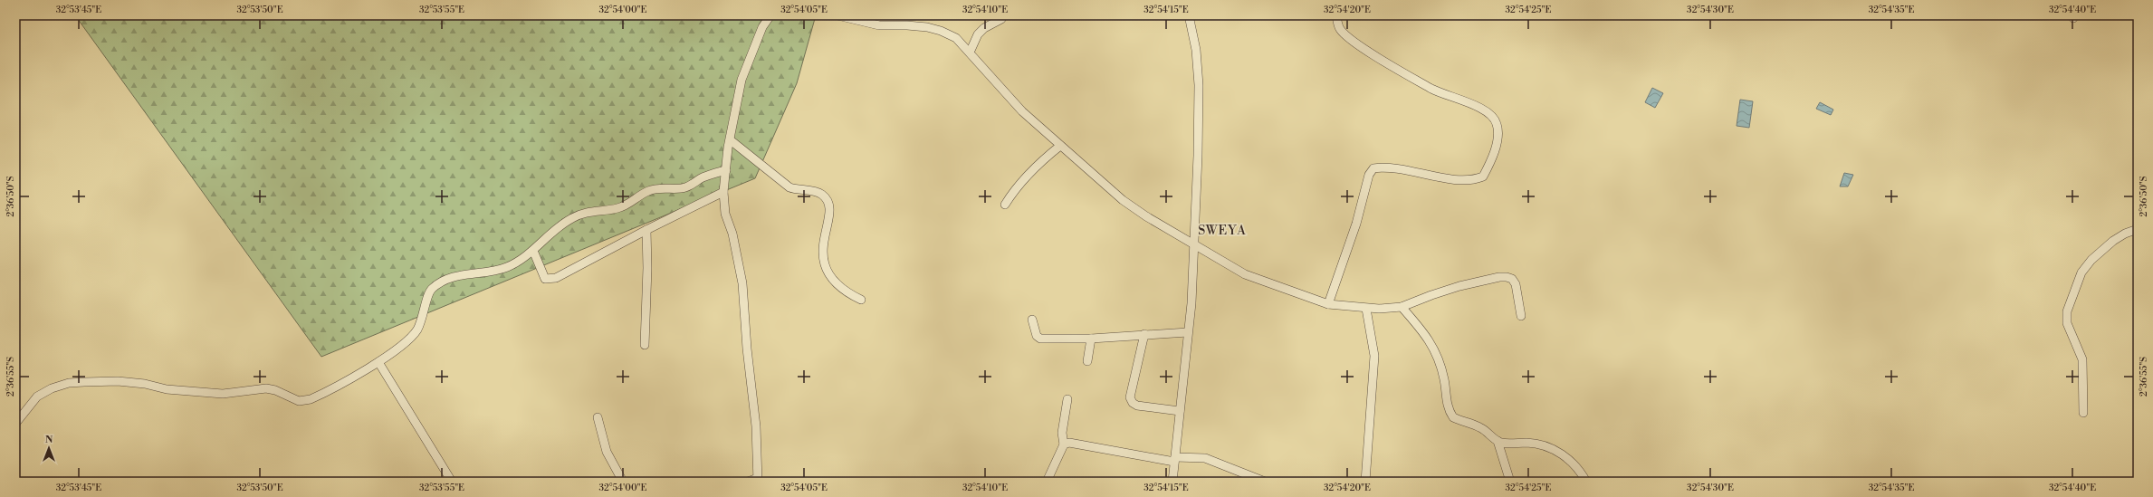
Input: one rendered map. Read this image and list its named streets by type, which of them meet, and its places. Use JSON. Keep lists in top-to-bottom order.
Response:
{
  "districts": ["SWEYA"],
  "north": "top",
  "coordinates": [
    "32°53'45\"E",
    "32°53'50\"E",
    "32°53'55\"E",
    "32°54'00\"E",
    "32°54'05\"E",
    "32°54'10\"E",
    "32°54'15\"E",
    "32°54'20\"E",
    "32°54'25\"E",
    "32°54'30\"E",
    "32°54'35\"E",
    "32°54'40\"E",
    "2°36'50\"S",
    "2°36'55\"S"
  ]
}
